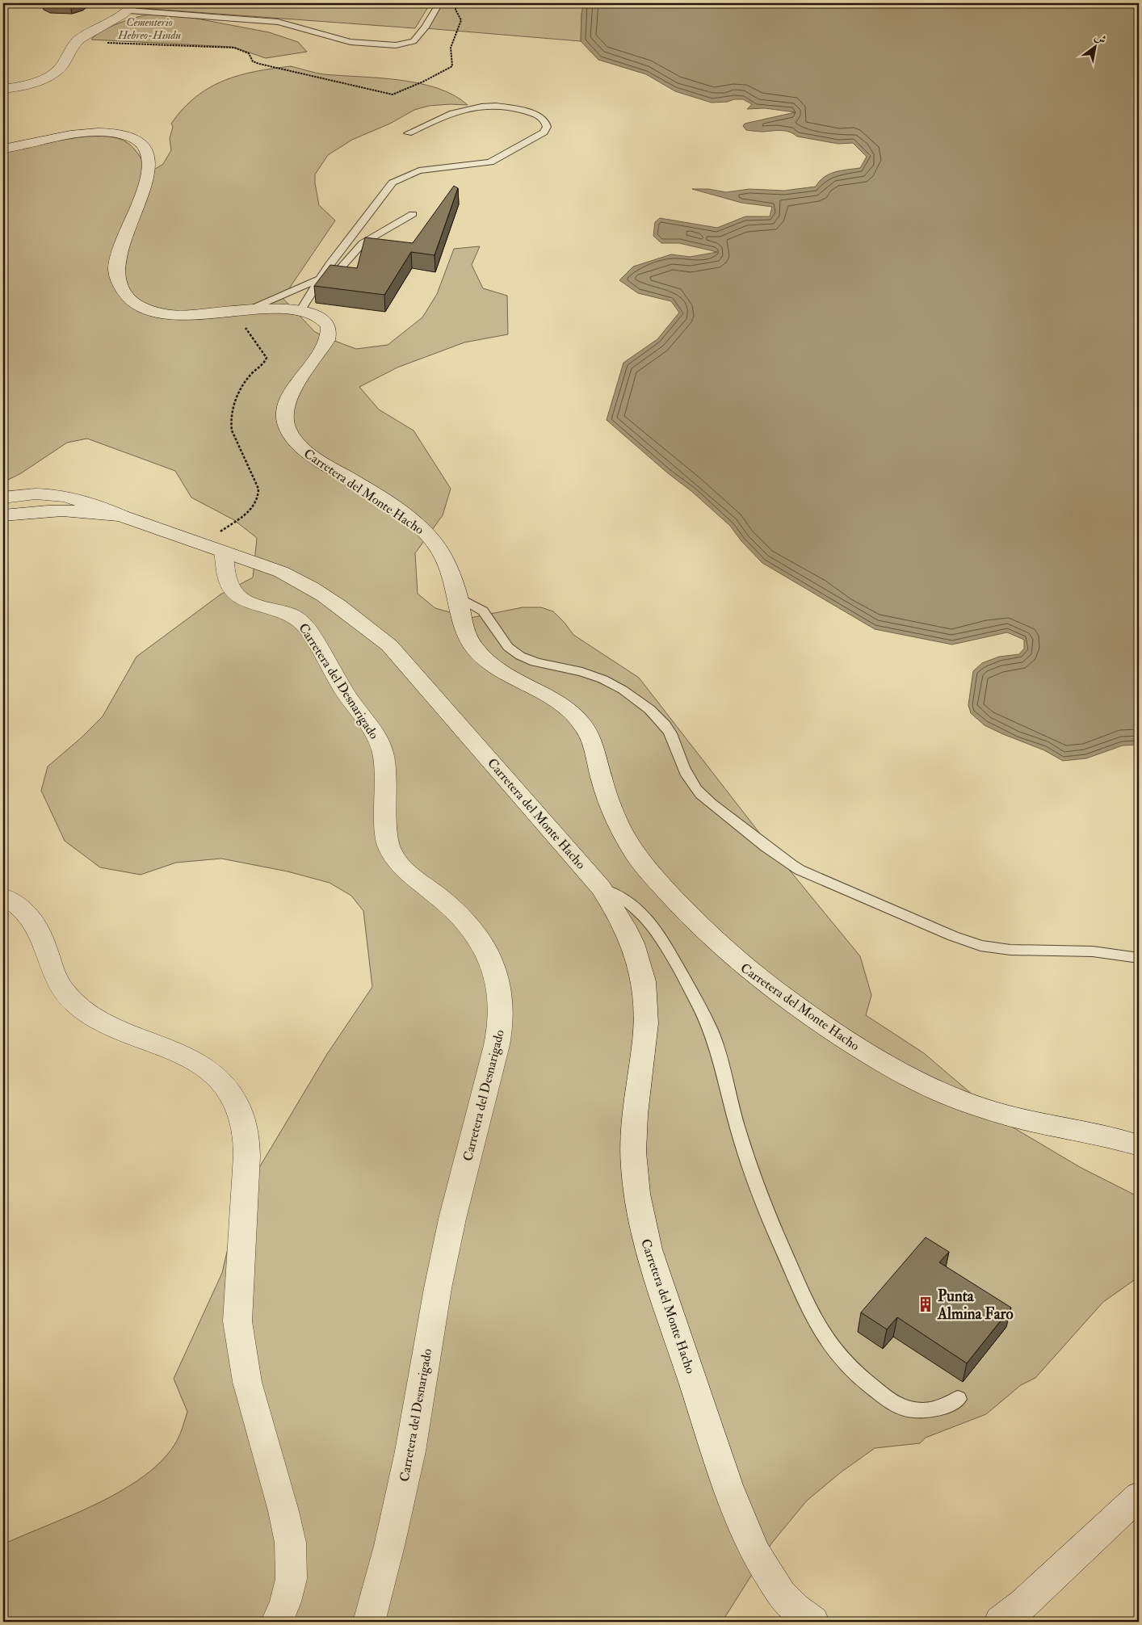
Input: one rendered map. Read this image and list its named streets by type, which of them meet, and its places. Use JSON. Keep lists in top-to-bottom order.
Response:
{
  "streets": {
    "main road": ["Carretera del Monte Hacho", "Carretera del Desnarigado"]
  },
  "crossings": [
    ["Carretera del Monte Hacho", "Carretera del Desnarigado"]
  ],
  "parks": ["Cementerio Hebreo-Hindu"],
  "places": {
    "building": ["Punta Almina Faro"]
  },
  "north": "top right"
}
